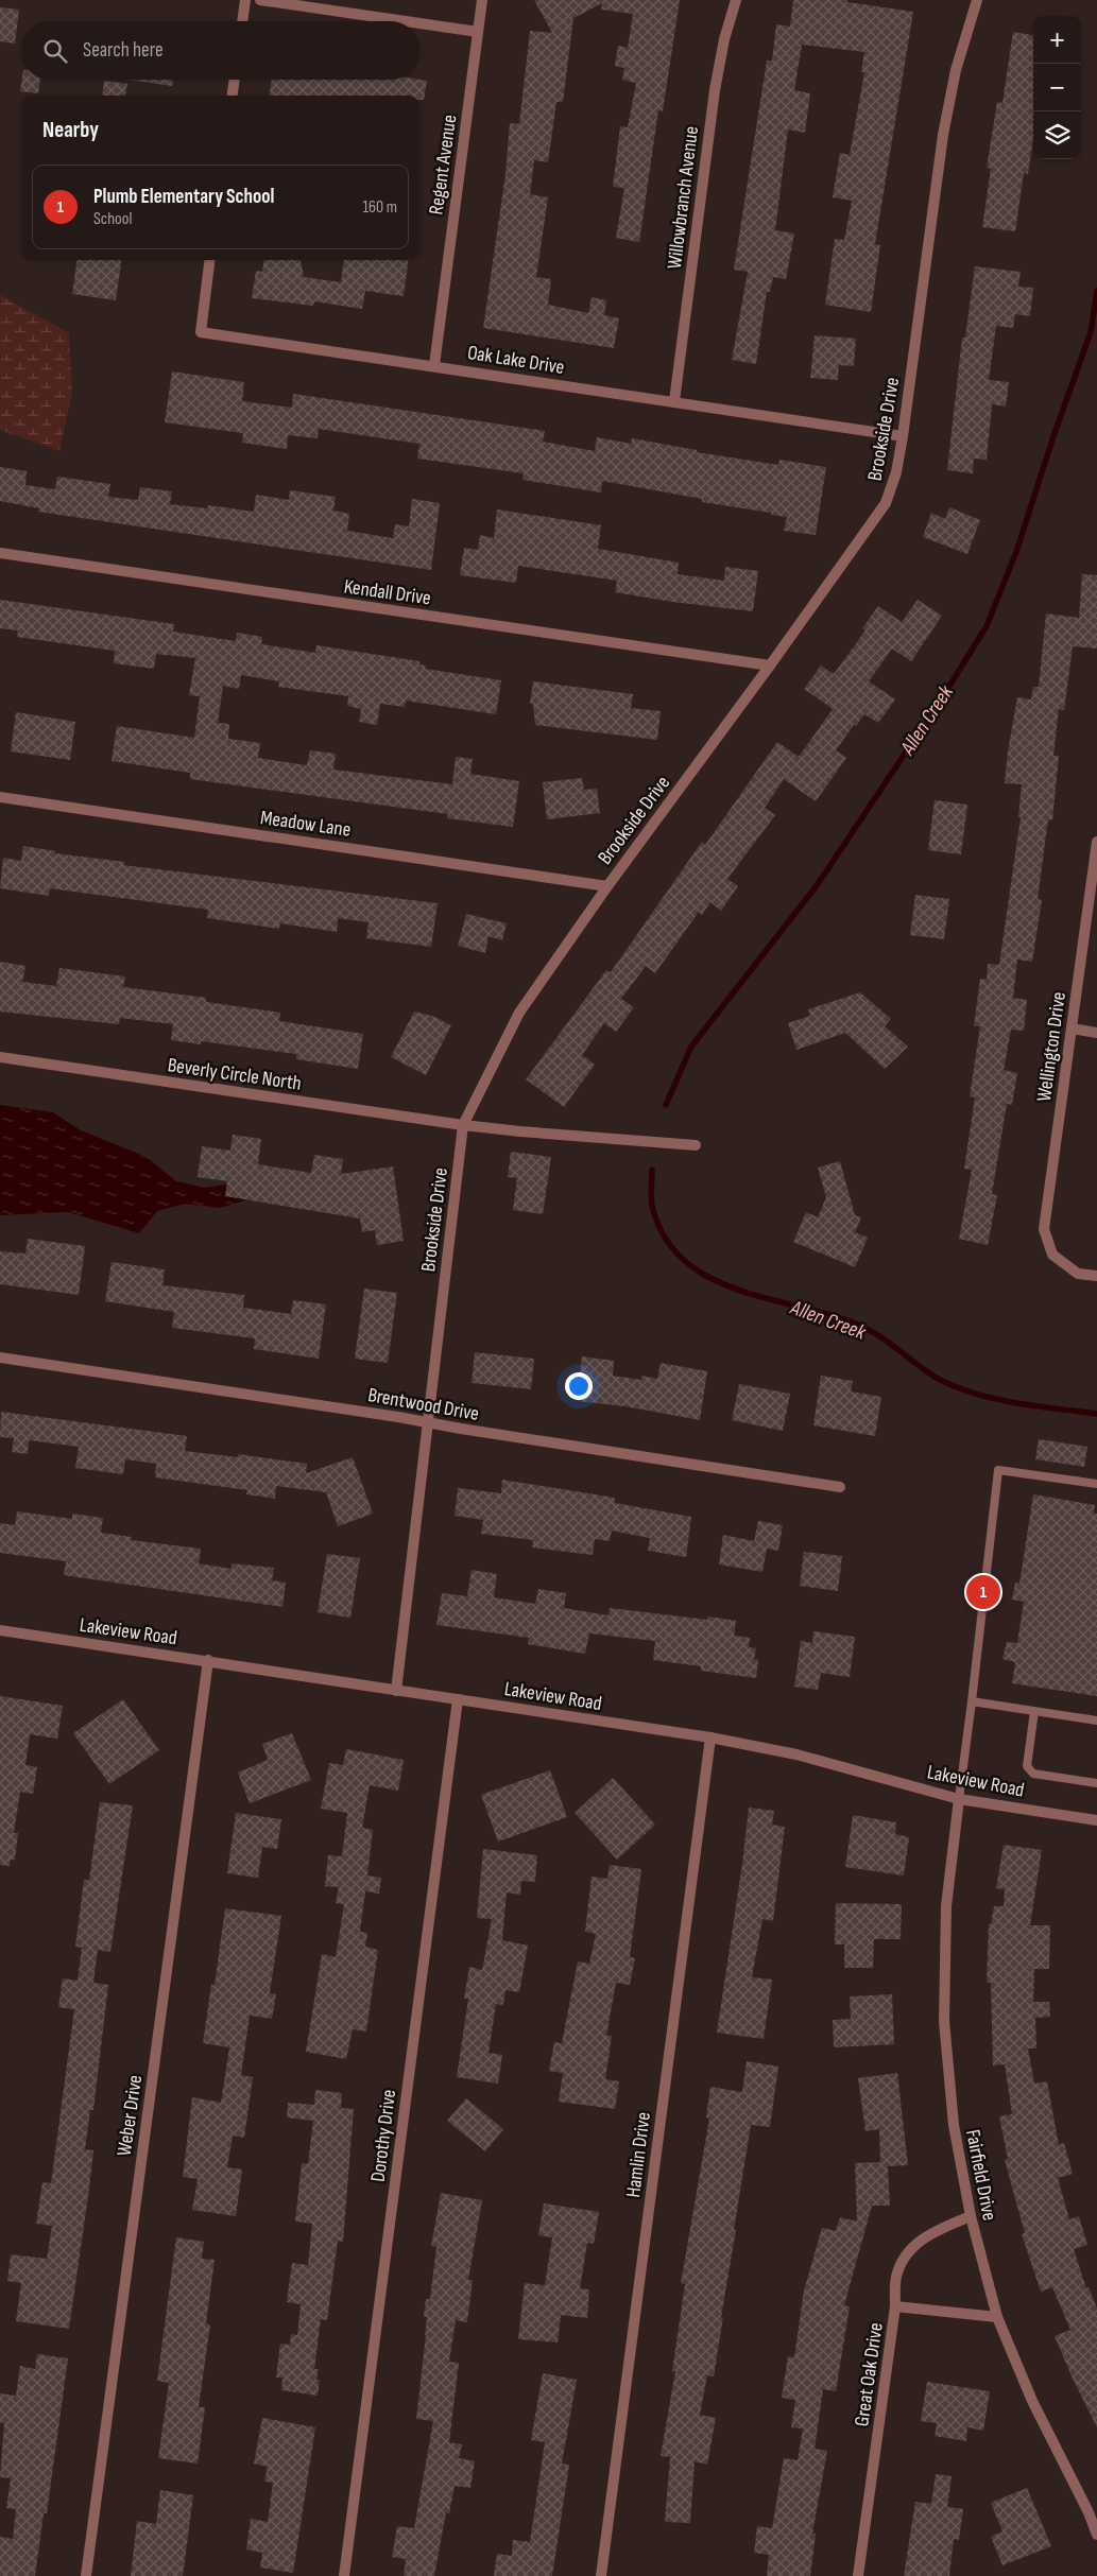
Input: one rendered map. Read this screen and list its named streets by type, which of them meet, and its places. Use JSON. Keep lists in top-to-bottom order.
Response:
{
  "streets": {
    "street": [
      "Regent Avenue",
      "Willowbranch Avenue",
      "Oak Lake Drive",
      "Brookside Drive",
      "Kendall Drive",
      "Meadow Lane",
      "Wellington Drive",
      "Beverly Circle North",
      "Brentwood Drive",
      "Lakeview Road",
      "Weber Drive",
      "Dorothy Drive",
      "Hamlin Drive",
      "Fairfield Drive",
      "Great Oak Drive"
    ]
  },
  "crossings": [
    ["Regent Avenue", "Oak Lake Drive"],
    ["Willowbranch Avenue", "Oak Lake Drive"],
    ["Oak Lake Drive", "Brookside Drive"],
    ["Brookside Drive", "Kendall Drive"],
    ["Brookside Drive", "Meadow Lane"],
    ["Brookside Drive", "Beverly Circle North"],
    ["Brookside Drive", "Brentwood Drive"],
    ["Brookside Drive", "Lakeview Road"],
    ["Lakeview Road", "Weber Drive"],
    ["Lakeview Road", "Dorothy Drive"],
    ["Lakeview Road", "Hamlin Drive"],
    ["Lakeview Road", "Fairfield Drive"],
    ["Fairfield Drive", "Great Oak Drive"]
  ],
  "water": ["Allen Creek"],
  "page": {
    "map_buttons": ["+", "−"],
    "search": "Search here",
    "heading": "Nearby",
    "list": [
      {
        "mark": "1",
        "name": "Plumb Elementary School",
        "note": "School",
        "value": "160 m"
      }
    ],
    "pins": "1"
  }
}
